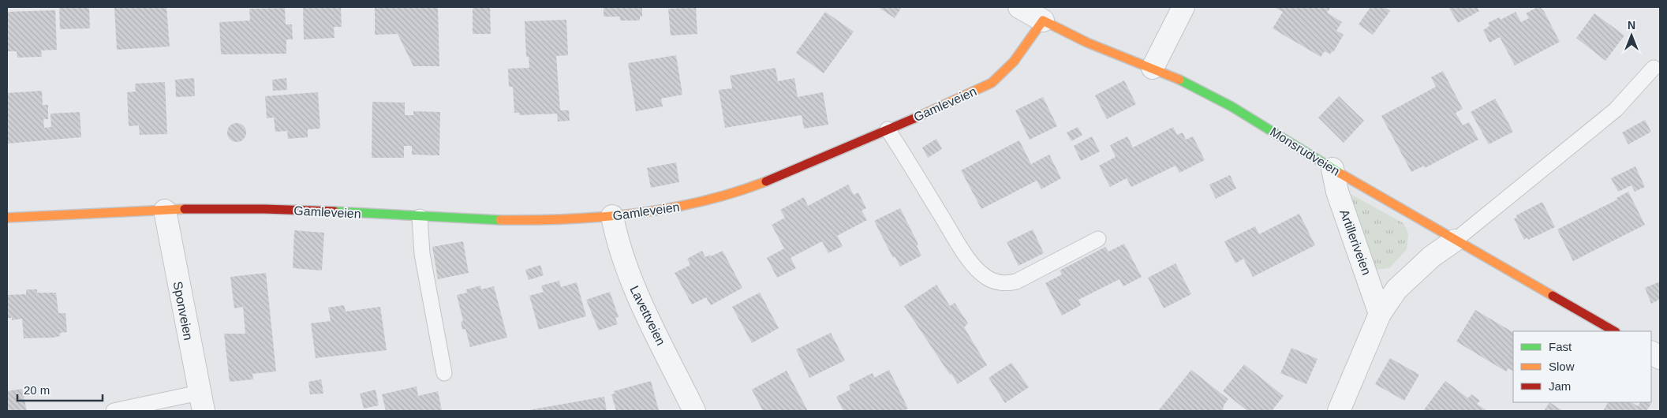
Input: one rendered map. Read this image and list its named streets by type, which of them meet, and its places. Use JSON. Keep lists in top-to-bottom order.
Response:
{
  "streets": {
    "street": [
      "Gamleveien",
      "Monsrudveien",
      "Artilleriveien",
      "Sponveien",
      "Lavettveien"
    ]
  },
  "crossings": [
    ["Gamleveien", "Sponveien"],
    ["Gamleveien", "Lavettveien"],
    ["Monsrudveien", "Artilleriveien"]
  ],
  "legend": ["Fast", "Slow", "Jam"],
  "scale_bar": "20 m",
  "north": "top"
}
